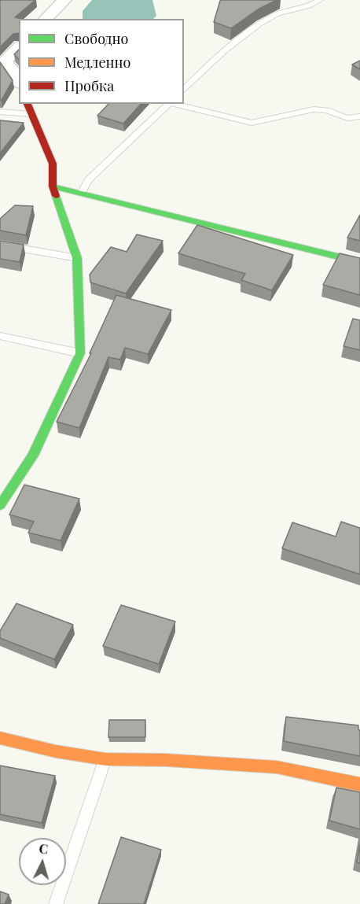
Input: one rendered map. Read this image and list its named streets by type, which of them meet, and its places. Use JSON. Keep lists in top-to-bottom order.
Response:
{
  "legend": ["Свободно", "Медленно", "Пробка"],
  "north": "top"
}
